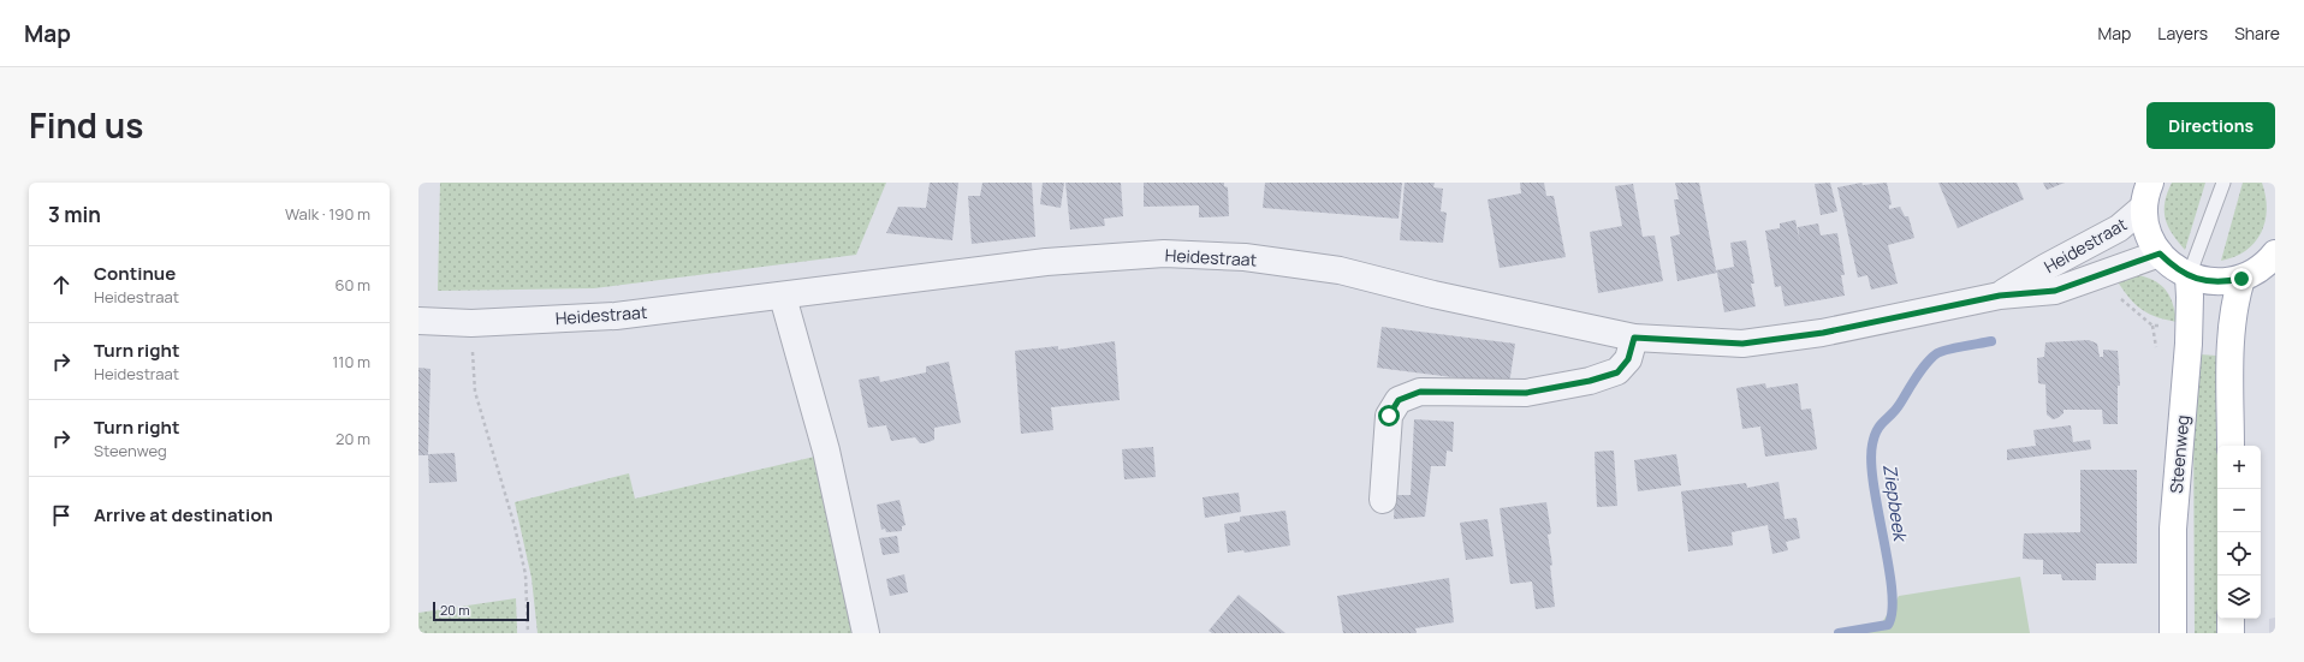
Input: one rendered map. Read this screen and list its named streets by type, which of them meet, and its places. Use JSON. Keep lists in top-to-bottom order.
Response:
{
  "streets": {
    "main road": ["Steenweg"],
    "street": ["Heidestraat"]
  },
  "water": ["Ziepbeek"],
  "scale_bar": "20 m",
  "page": {
    "header": "Map",
    "nav": ["Map", "Layers", "Share"],
    "title": "Find us",
    "buttons": "Directions",
    "heading": ["3 min", "Walk · 190 m"],
    "list": [
      ["Continue", "Heidestraat", "60 m"],
      ["Turn right", "Heidestraat", "110 m"],
      ["Turn right", "Steenweg", "20 m"],
      "Arrive at destination"
    ],
    "map_buttons": ["+", "−"],
    "scale": "20 m"
  }
}
